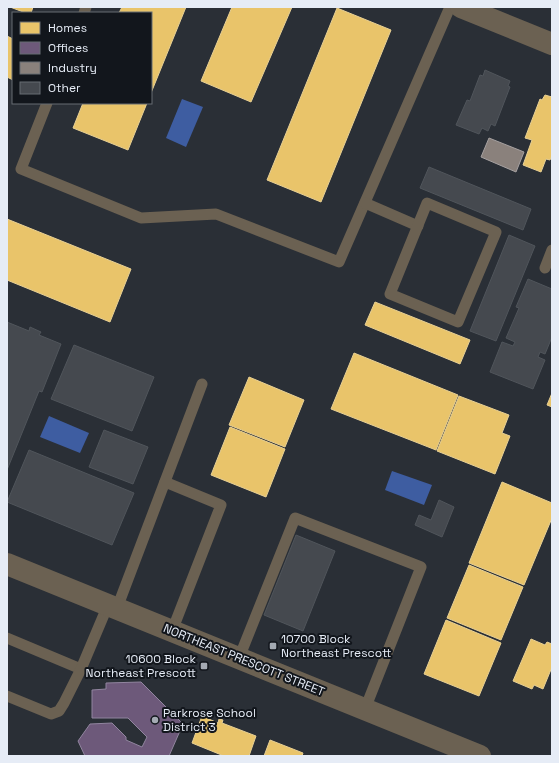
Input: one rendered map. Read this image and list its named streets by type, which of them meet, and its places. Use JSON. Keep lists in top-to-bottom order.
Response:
{
  "streets": {
    "street": ["NORTHEAST PRESCOTT STREET"]
  },
  "places": {
    "transit": ["10700 Block Northeast Prescott", "10600 Block Northeast Prescott"],
    "other": ["Parkrose School District 3"]
  },
  "legend": [
    "Homes",
    "Offices",
    "Industry",
    "Other"
  ]
}
